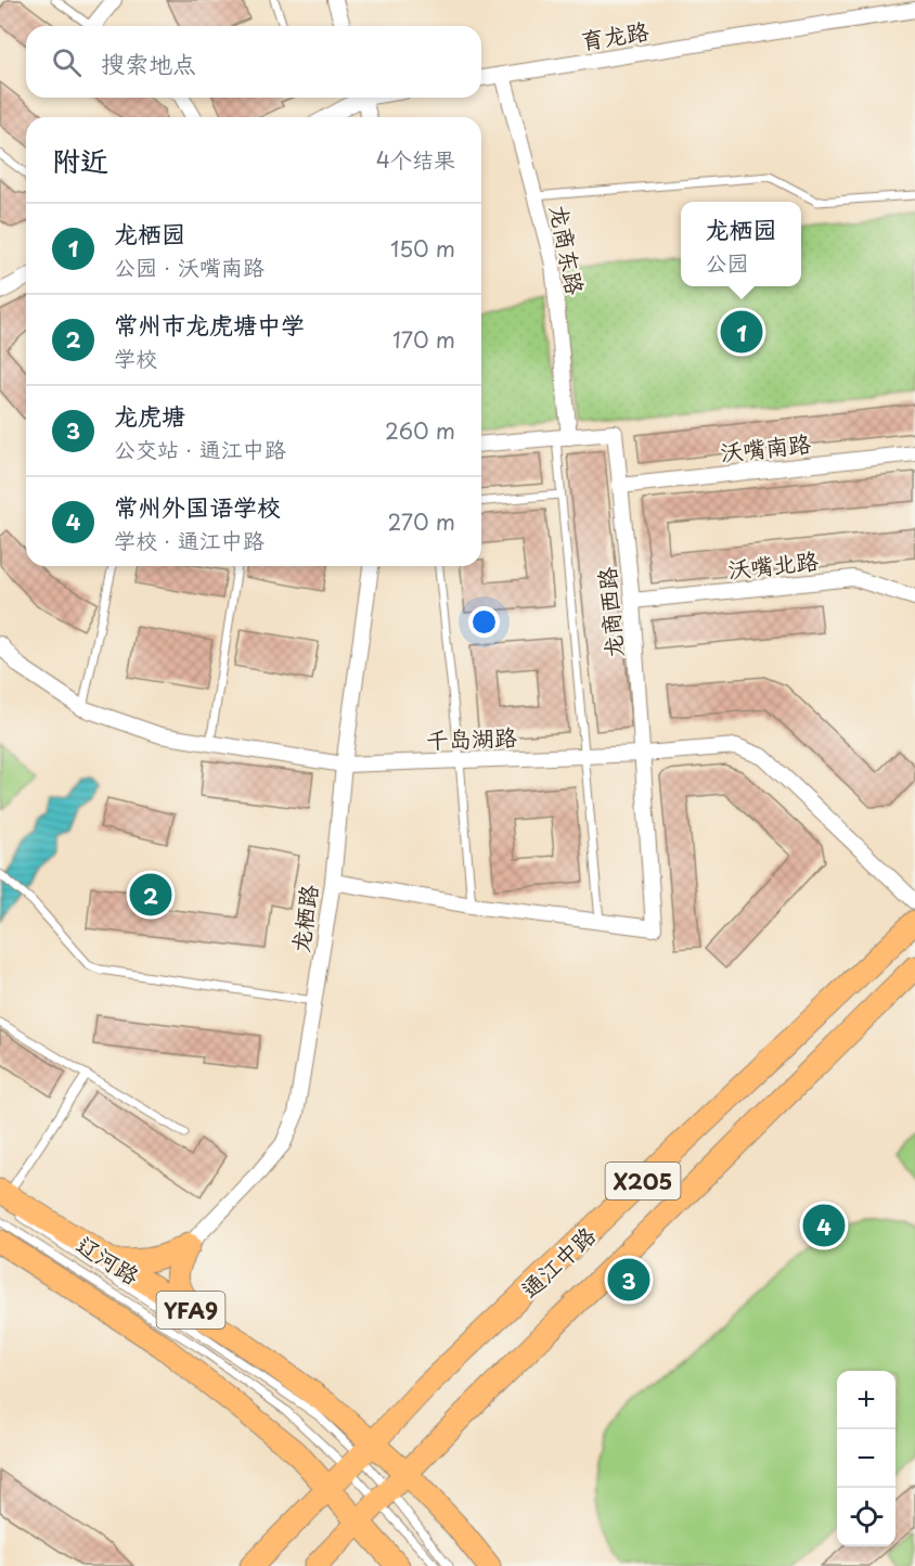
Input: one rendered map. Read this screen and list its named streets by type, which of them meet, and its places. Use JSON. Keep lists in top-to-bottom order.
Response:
{
  "streets": {
    "main road": [
      "X205",
      "辽河路",
      "通江中路",
      "YFA9"
    ],
    "street": [
      "育龙路",
      "龙商东路",
      "沃嘴南路",
      "沃嘴北路",
      "龙商西路",
      "千岛湖路",
      "龙栖路"
    ]
  },
  "crossings": [
    ["育龙路", "龙商东路"],
    ["龙商东路", "龙商西路"],
    ["沃嘴南路", "龙商西路"],
    ["沃嘴北路", "龙商西路"],
    ["龙商西路", "千岛湖路"],
    ["千岛湖路", "龙栖路"],
    ["辽河路", "通江中路"],
    ["辽河路", "YFA9"],
    ["通江中路", "YFA9"]
  ],
  "page": {
    "search": "搜索地点",
    "heading": ["附近", "4个结果"],
    "popup": ["龙栖园", "公园"],
    "list": [
      {
        "mark": "1",
        "name": "龙栖园",
        "note": "公园 · 沃嘴南路",
        "value": "150 m"
      },
      {
        "mark": "2",
        "name": "常州市龙虎塘中学",
        "note": "学校",
        "value": "170 m"
      },
      {
        "mark": "3",
        "name": "龙虎塘",
        "note": "公交站 · 通江中路",
        "value": "260 m"
      },
      {
        "mark": "4",
        "name": "常州外国语学校",
        "note": "学校 · 通江中路",
        "value": "270 m"
      }
    ],
    "pins": [
      "1",
      "2",
      "4",
      "3"
    ],
    "map_buttons": ["+", "−"]
  }
}
